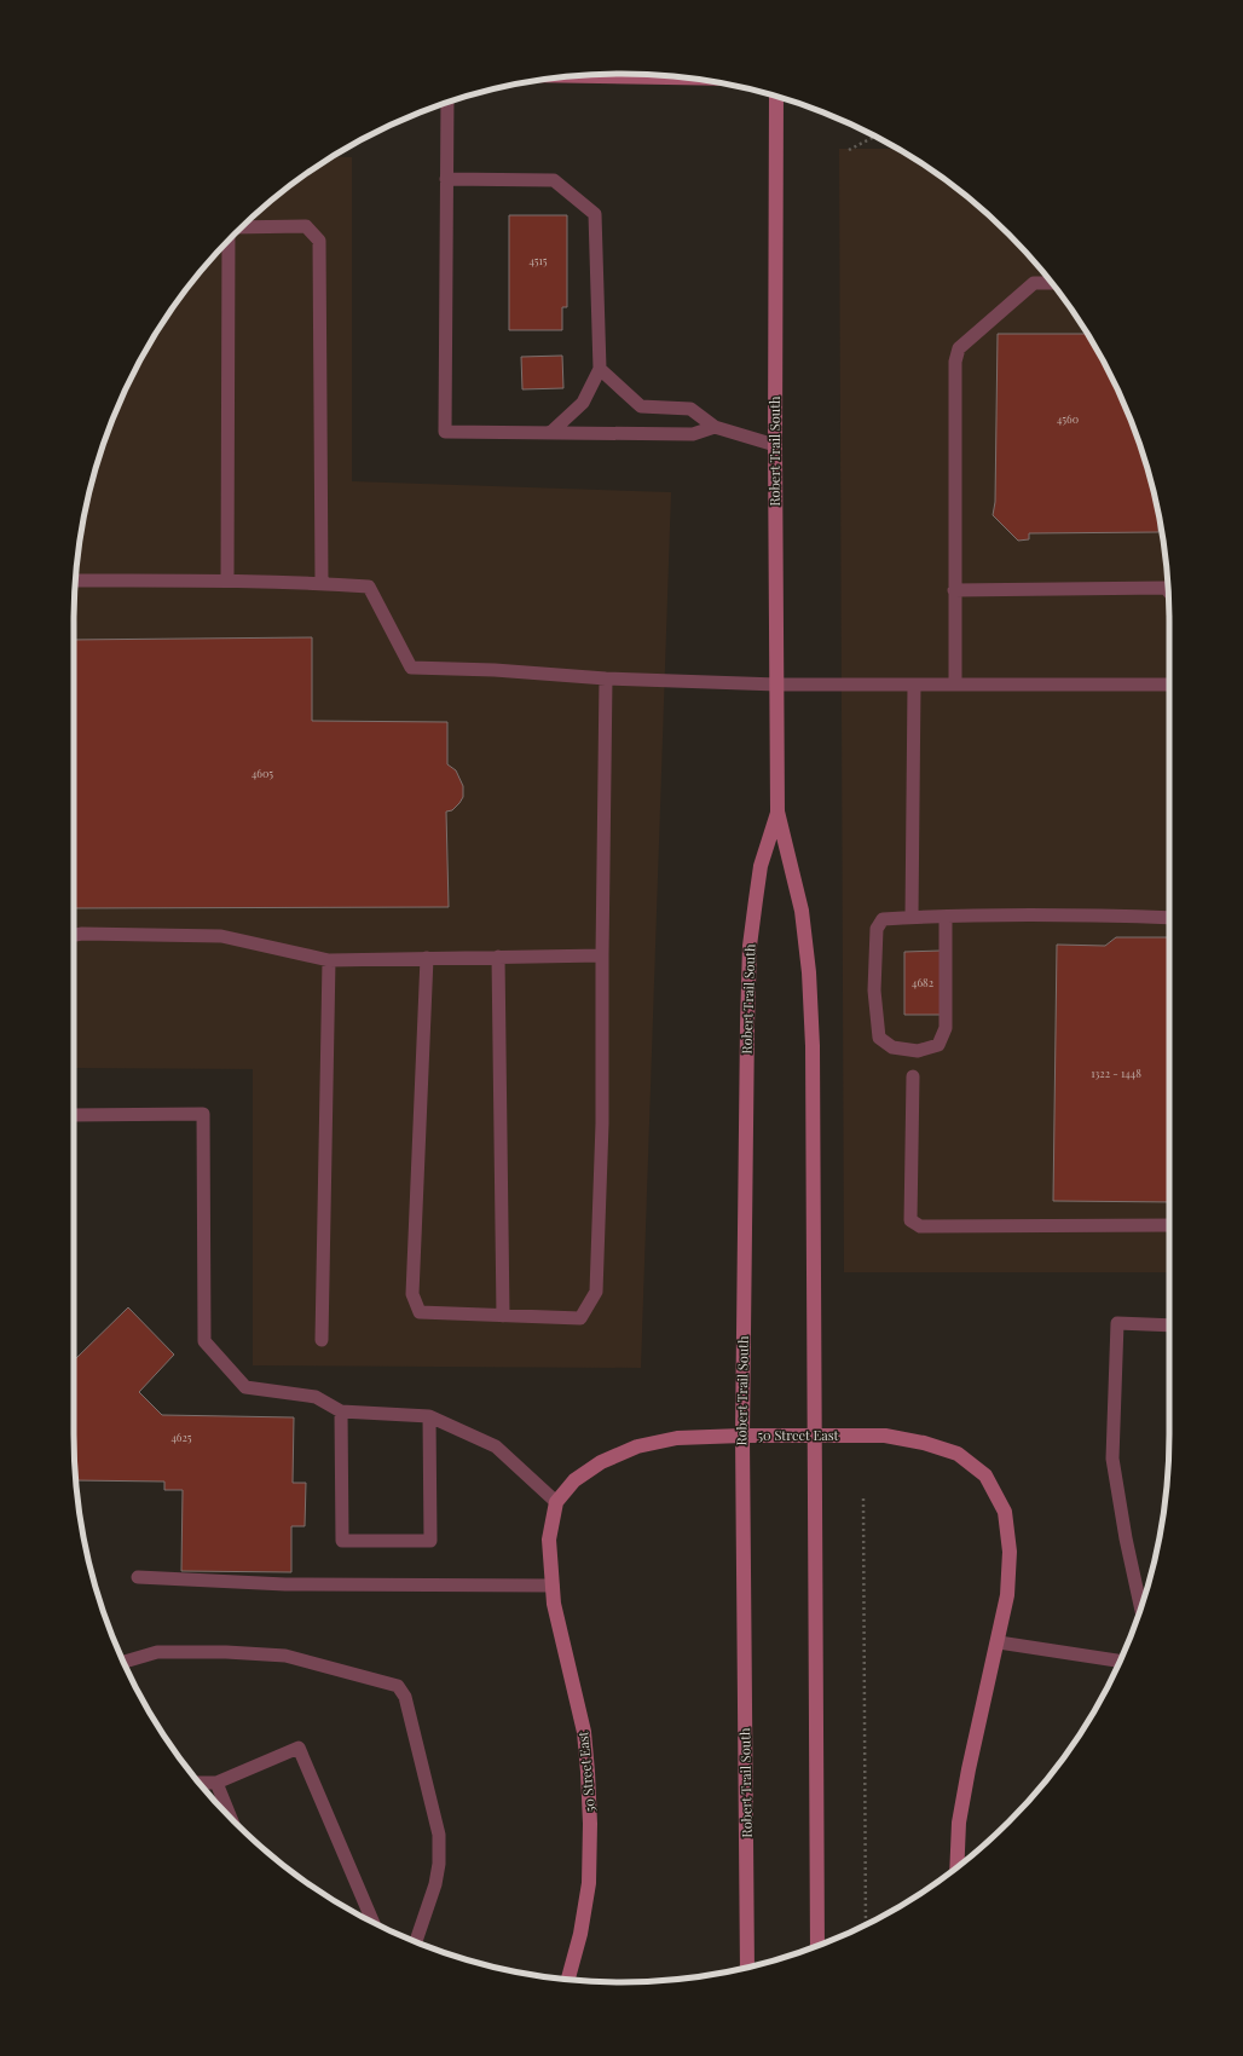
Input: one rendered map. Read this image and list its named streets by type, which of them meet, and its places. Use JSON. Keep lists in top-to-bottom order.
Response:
{
  "streets": {
    "main road": ["Robert Trail South", "50 Street East"]
  },
  "crossings": [
    ["Robert Trail South", "50 Street East"]
  ],
  "house_numbers": [
    "4515",
    "4560",
    "4605",
    "4682",
    "1322 - 1448",
    "4625"
  ]
}
